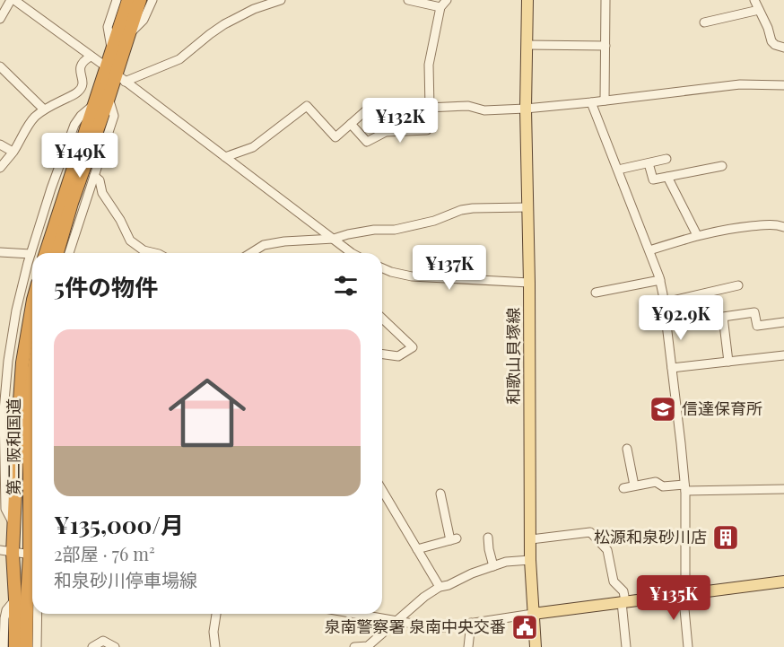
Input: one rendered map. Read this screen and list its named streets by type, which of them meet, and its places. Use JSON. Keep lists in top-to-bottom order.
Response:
{
  "streets": {
    "highway": ["第二阪和国道"],
    "main road": ["和歌山貝塚線"]
  },
  "places": {
    "school or university": ["信達保育所"],
    "building": ["松源和泉砂川店"],
    "public building": ["泉南警察署 泉南中央交番"]
  },
  "page": {
    "price": [
      "¥132K",
      "¥149K",
      "¥137K",
      "¥92.9K",
      "¥135K"
    ],
    "heading": "5件の物件",
    "list": [
      {
        "name": "¥135,000/月",
        "note": "2部屋 · 76 m² · 和泉砂川停車場線"
      }
    ]
  }
}
